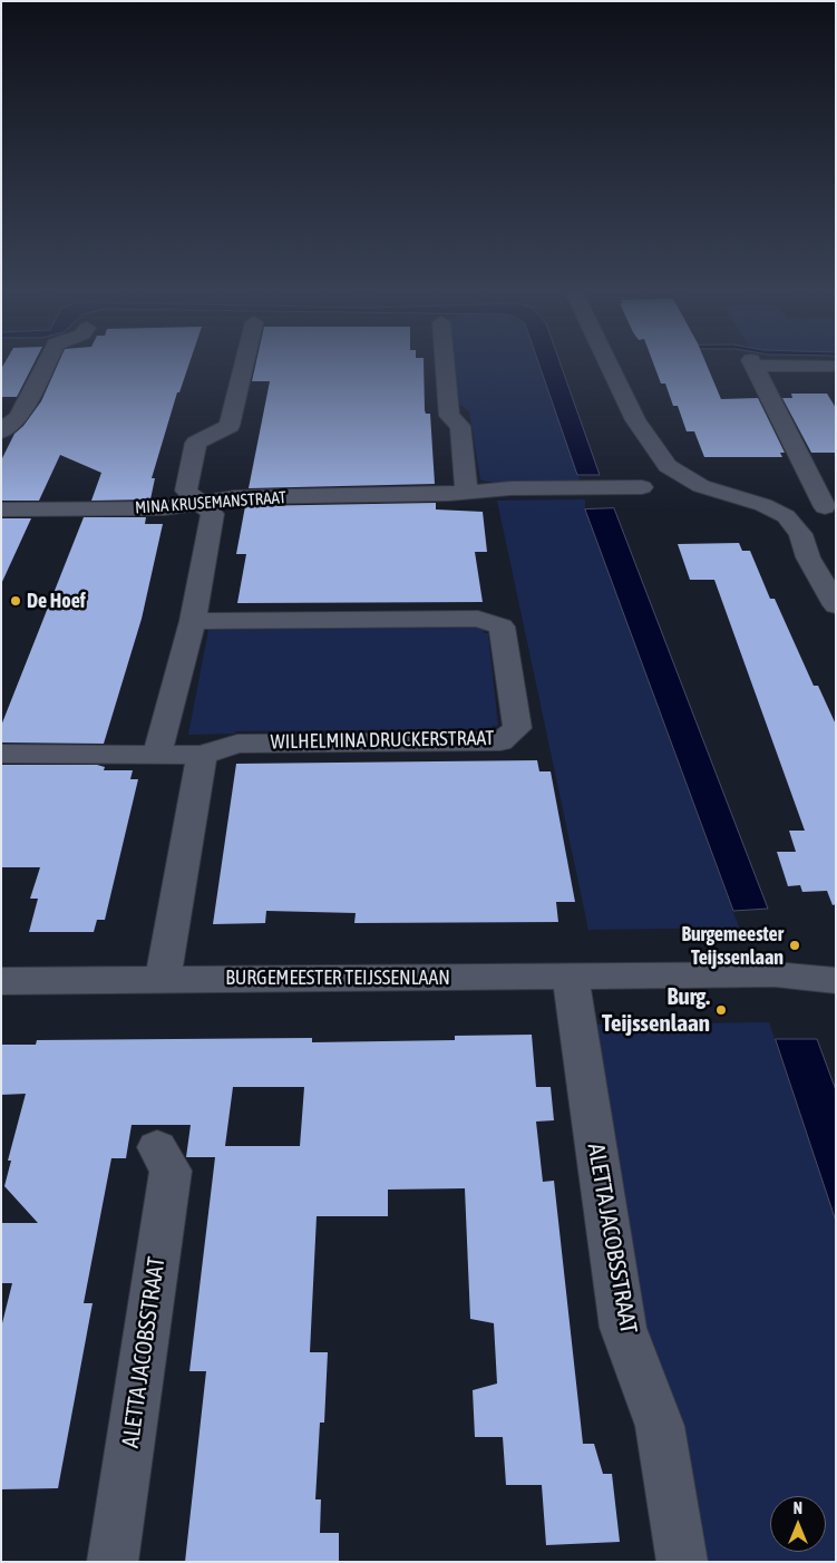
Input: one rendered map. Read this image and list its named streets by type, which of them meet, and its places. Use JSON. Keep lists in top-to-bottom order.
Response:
{
  "streets": {
    "street": [
      "MINA KRUSEMANSTRAAT",
      "WILHELMINA DRUCKERSTRAAT",
      "BURGEMEESTER TEIJSSENLAAN",
      "ALETTA JACOBSSTRAAT"
    ]
  },
  "crossings": [
    ["BURGEMEESTER TEIJSSENLAAN", "ALETTA JACOBSSTRAAT"]
  ],
  "places": ["De Hoef", "Burgemeester Teijssenlaan", "Burg. Teijssenlaan"],
  "north": "top"
}
